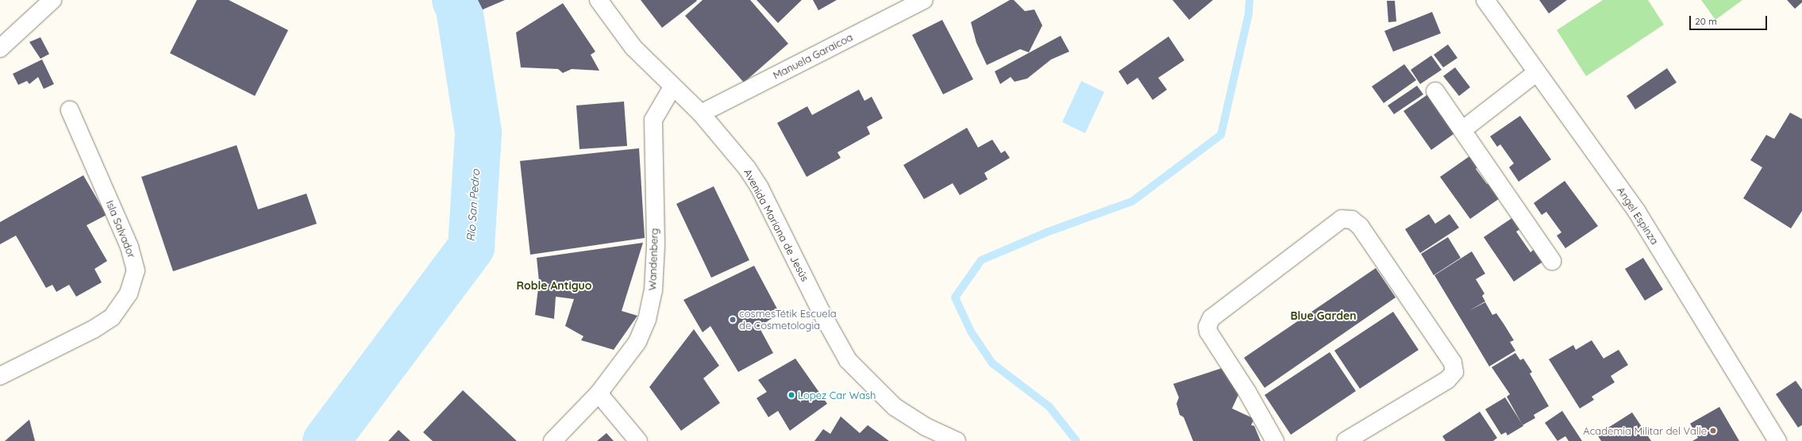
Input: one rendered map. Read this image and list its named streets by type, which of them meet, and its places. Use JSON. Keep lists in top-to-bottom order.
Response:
{
  "streets": {
    "street": [
      "Manuela Garaicoa",
      "Angel Espinza",
      "Avenida Mariana de Jesús",
      "Isla Salvador",
      "Wandenberg"
    ]
  },
  "crossings": [
    ["Manuela Garaicoa", "Avenida Mariana de Jesús"],
    ["Avenida Mariana de Jesús", "Wandenberg"]
  ],
  "districts": ["Roble Antiguo", "Blue Garden"],
  "water": ["Río San Pedro"],
  "places": ["cosmesTétik Escuela de Cosmetologia", "Lopez Car Wash", "Academia Militar del Valle"],
  "scale_bar": "20 m"
}
